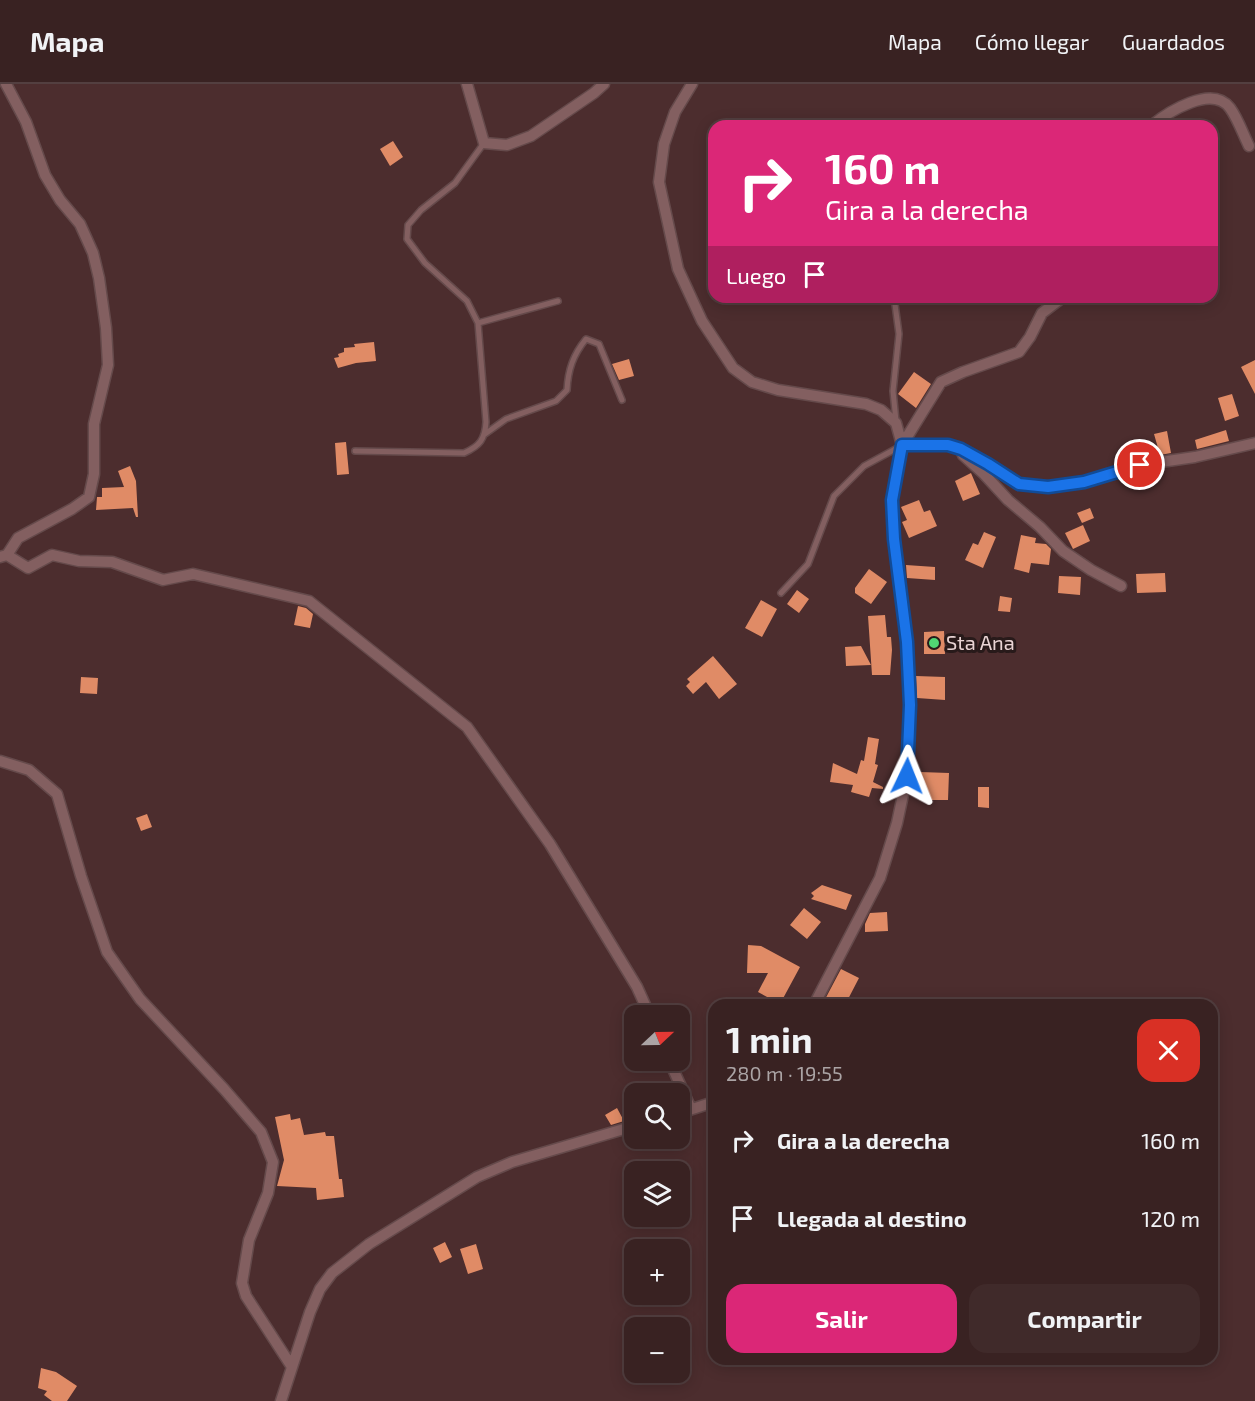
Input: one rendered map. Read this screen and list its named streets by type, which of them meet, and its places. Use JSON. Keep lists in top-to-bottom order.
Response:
{
  "places": ["Sta Ana"],
  "north": "right",
  "page": {
    "header": "Mapa",
    "nav": ["Mapa", "Cómo llegar", "Guardados"],
    "turn": ["160 m", "Gira a la derecha"],
    "then": "Luego",
    "heading": ["1 min", "280 m · 19:55"],
    "map_buttons": ["+", "−"],
    "list": [
      {
        "name": "Gira a la derecha",
        "value": "160 m"
      },
      {
        "name": "Llegada al destino",
        "value": "120 m"
      }
    ],
    "buttons": ["Salir", "Compartir"]
  }
}
